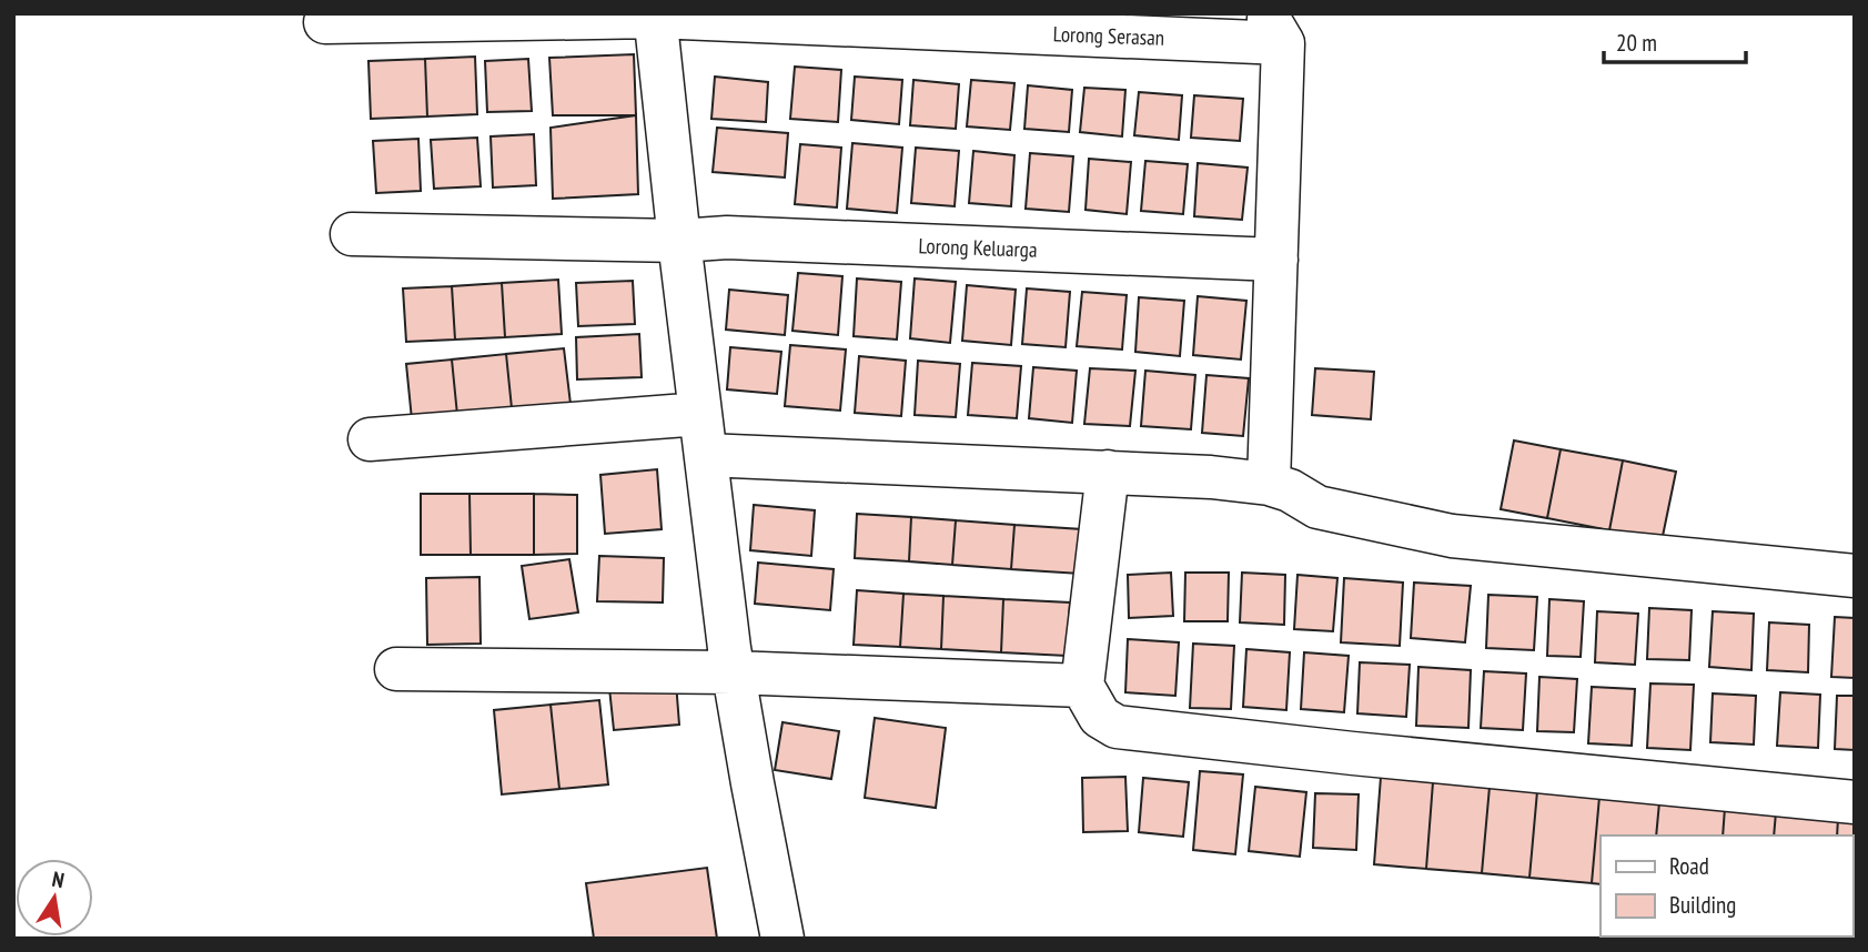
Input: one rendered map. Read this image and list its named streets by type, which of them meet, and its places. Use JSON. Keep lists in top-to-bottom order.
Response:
{
  "streets": {
    "street": ["Lorong Serasan", "Lorong Keluarga"]
  },
  "legend": ["Road", "Building"],
  "scale_bar": "20 m",
  "north": "top"
}
